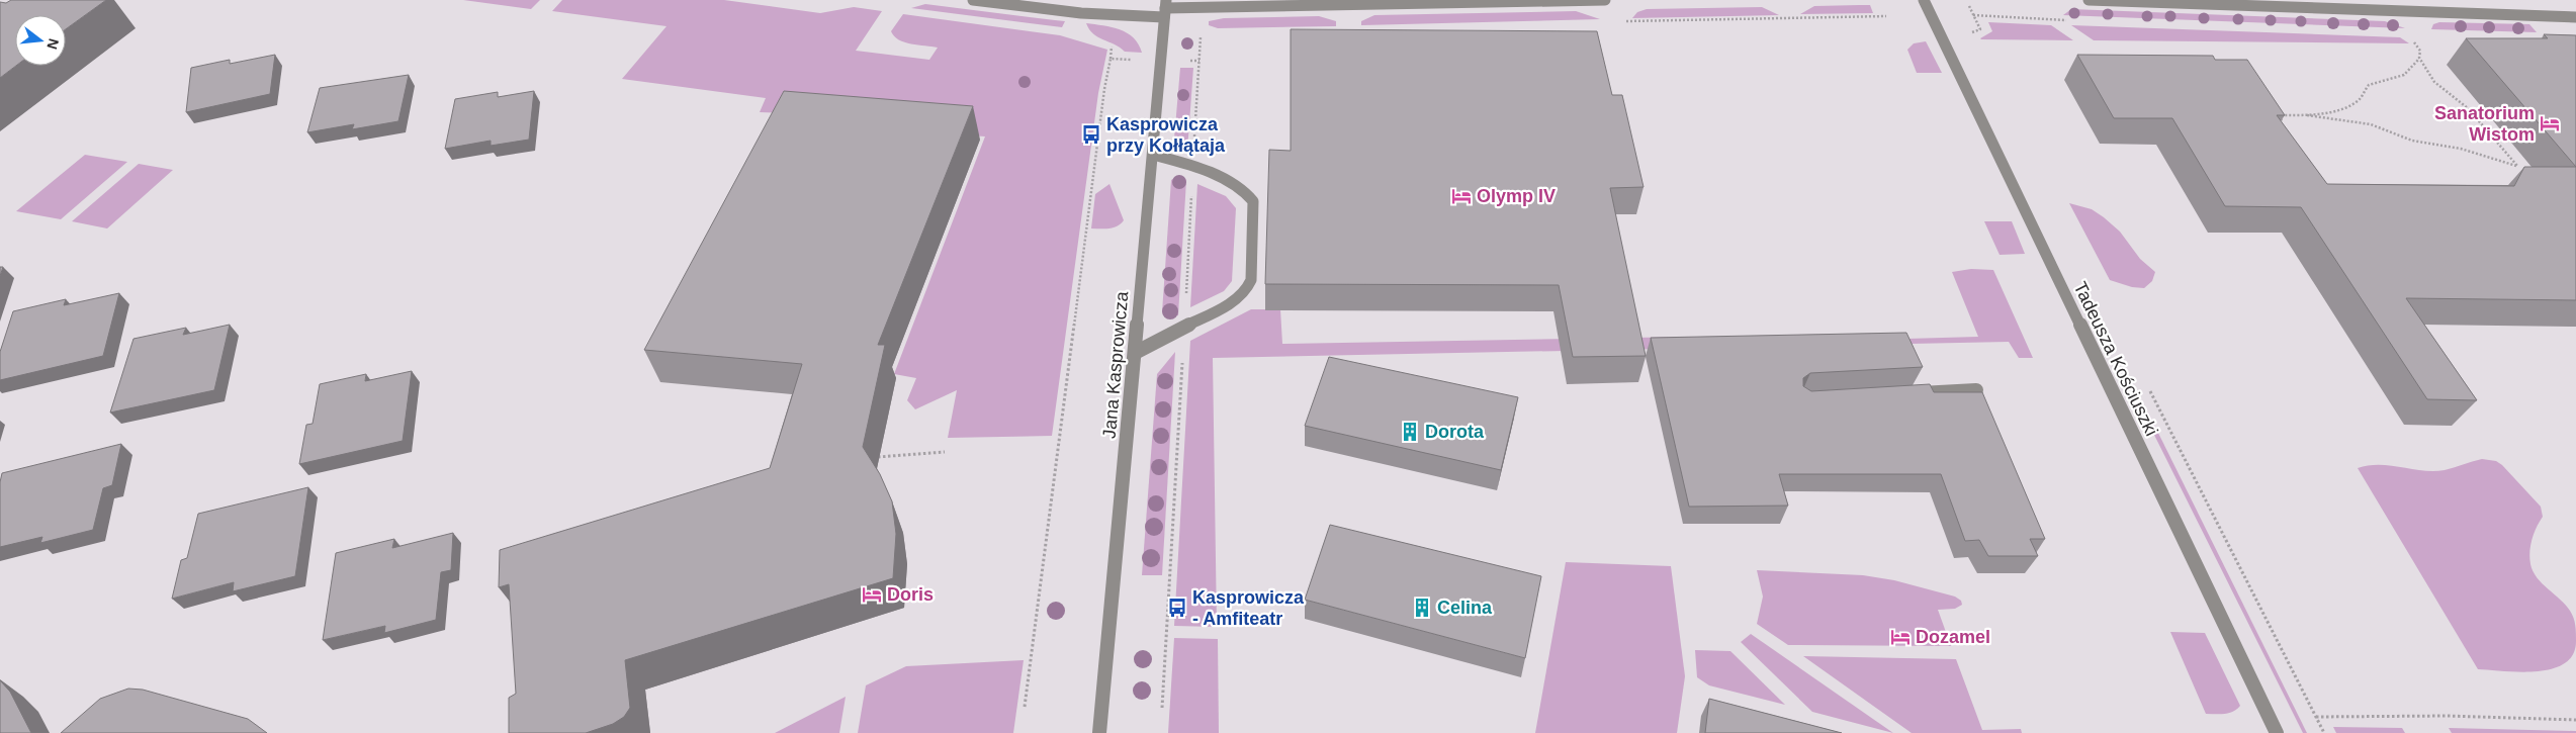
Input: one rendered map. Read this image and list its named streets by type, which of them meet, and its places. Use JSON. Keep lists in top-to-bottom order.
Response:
{
  "streets": {
    "street": ["Tadeusza Kościuszki", "Jana Kasprowicza"]
  },
  "places": {
    "hotel": [
      "Sanatorium Wistom",
      "Olymp IV",
      "Doris",
      "Dozamel"
    ],
    "bus stop": ["Kasprowicza przy Kołłątaja", "Kasprowicza - Amfiteatr"],
    "building": ["Dorota", "Celina"]
  },
  "north": "right"
}
